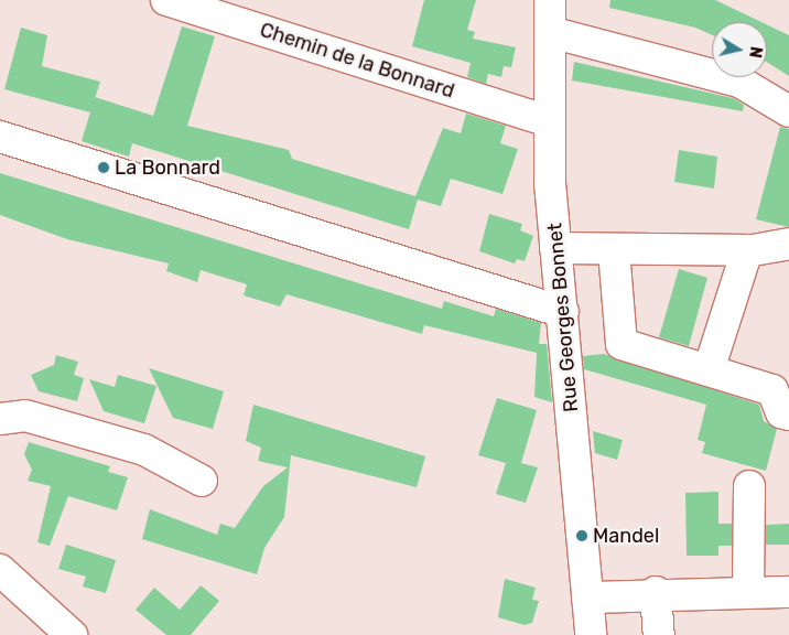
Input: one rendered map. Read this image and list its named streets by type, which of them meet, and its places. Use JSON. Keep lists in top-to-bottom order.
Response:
{
  "streets": {
    "street": ["Chemin de la Bonnard", "Rue Georges Bonnet"]
  },
  "crossings": [
    ["Chemin de la Bonnard", "Rue Georges Bonnet"]
  ],
  "places": ["La Bonnard", "Mandel"],
  "north": "right"
}
